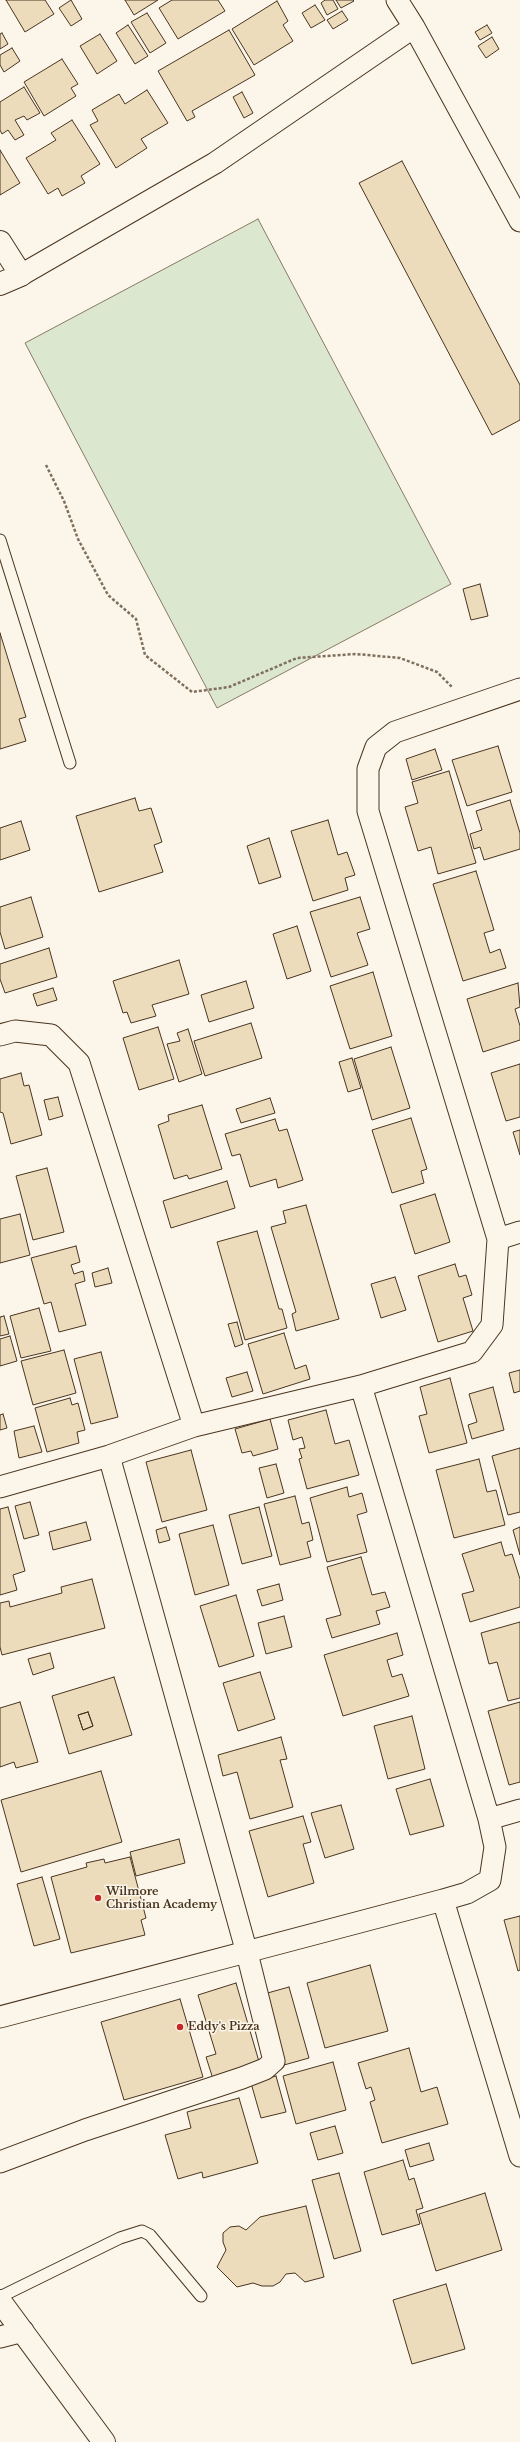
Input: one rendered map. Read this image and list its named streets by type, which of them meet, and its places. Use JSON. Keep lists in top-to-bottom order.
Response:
{
  "places": ["Wilmore Christian Academy", "Eddy's Pizza"]
}
